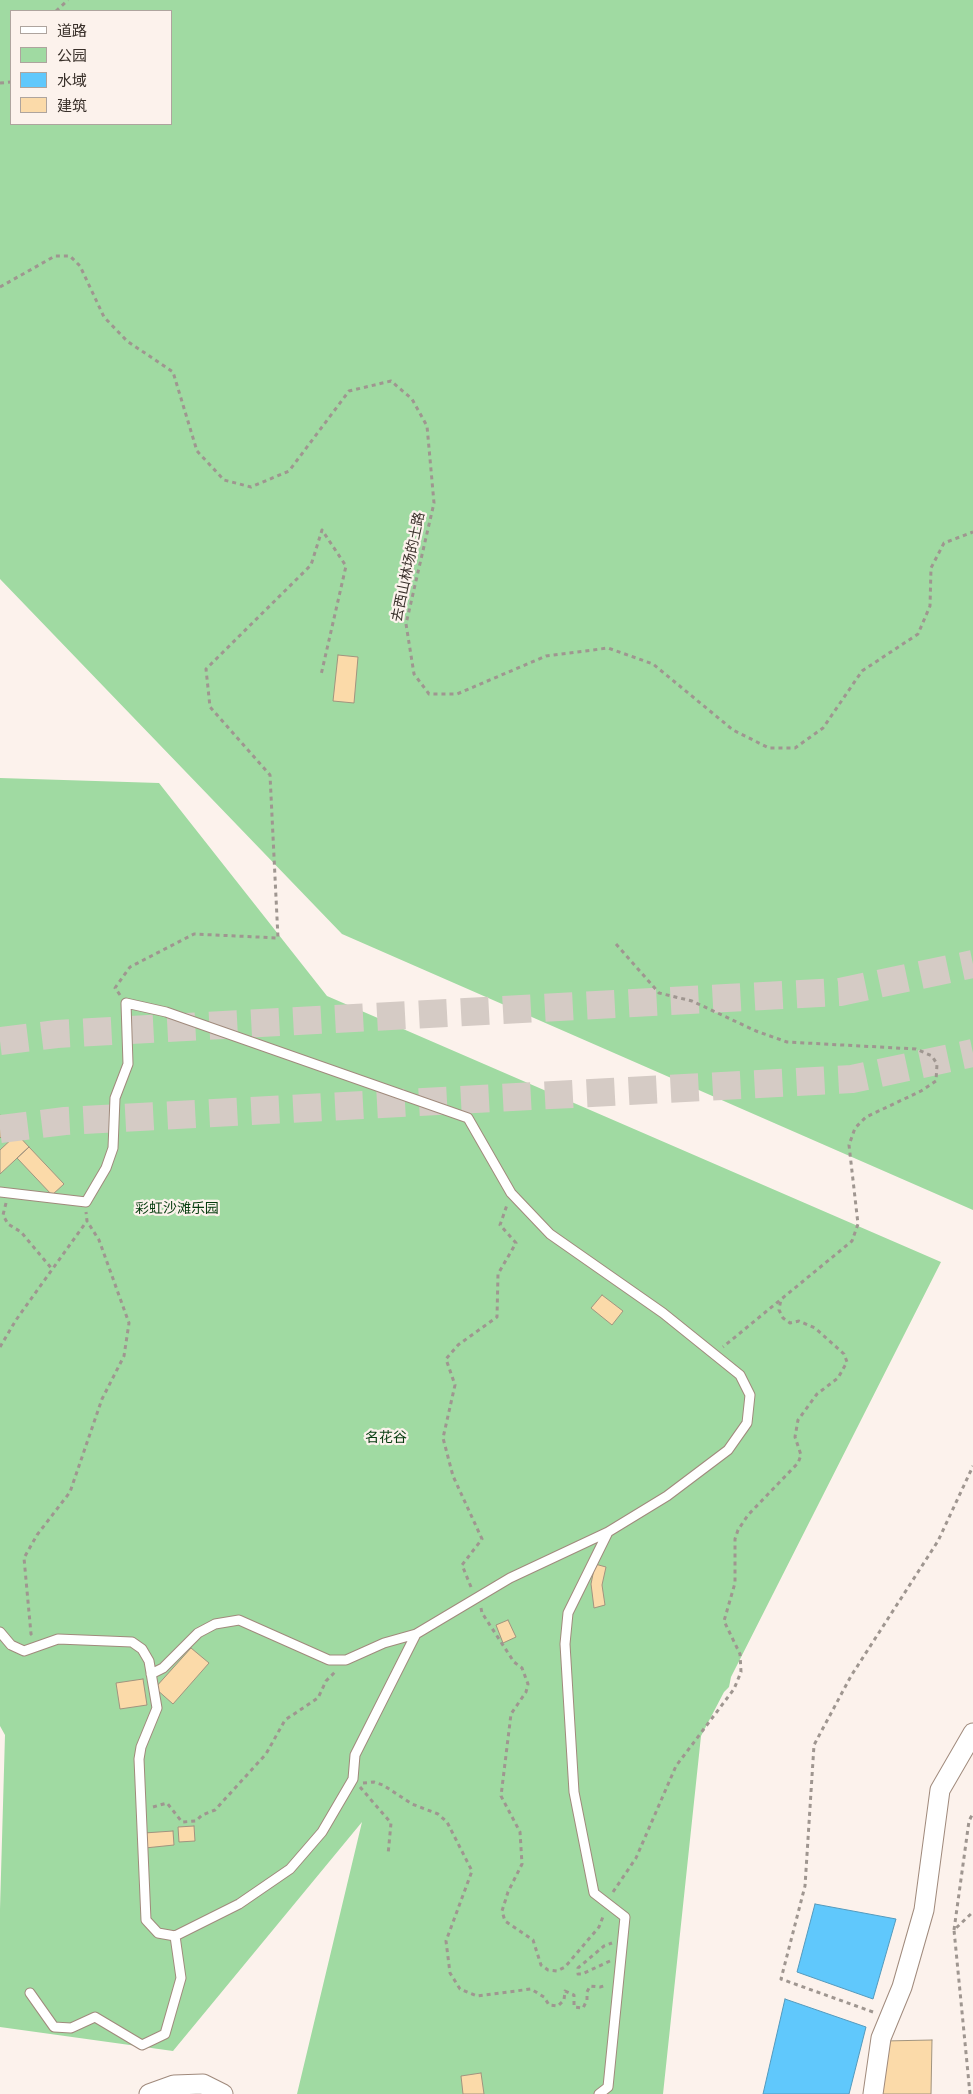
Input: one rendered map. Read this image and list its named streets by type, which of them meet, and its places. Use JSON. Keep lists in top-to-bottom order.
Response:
{
  "streets": {
    "path": ["去西山林场的土路"]
  },
  "parks": ["彩虹沙滩乐园", "名花谷"],
  "legend": [
    "道路",
    "公园",
    "水域",
    "建筑"
  ]
}
